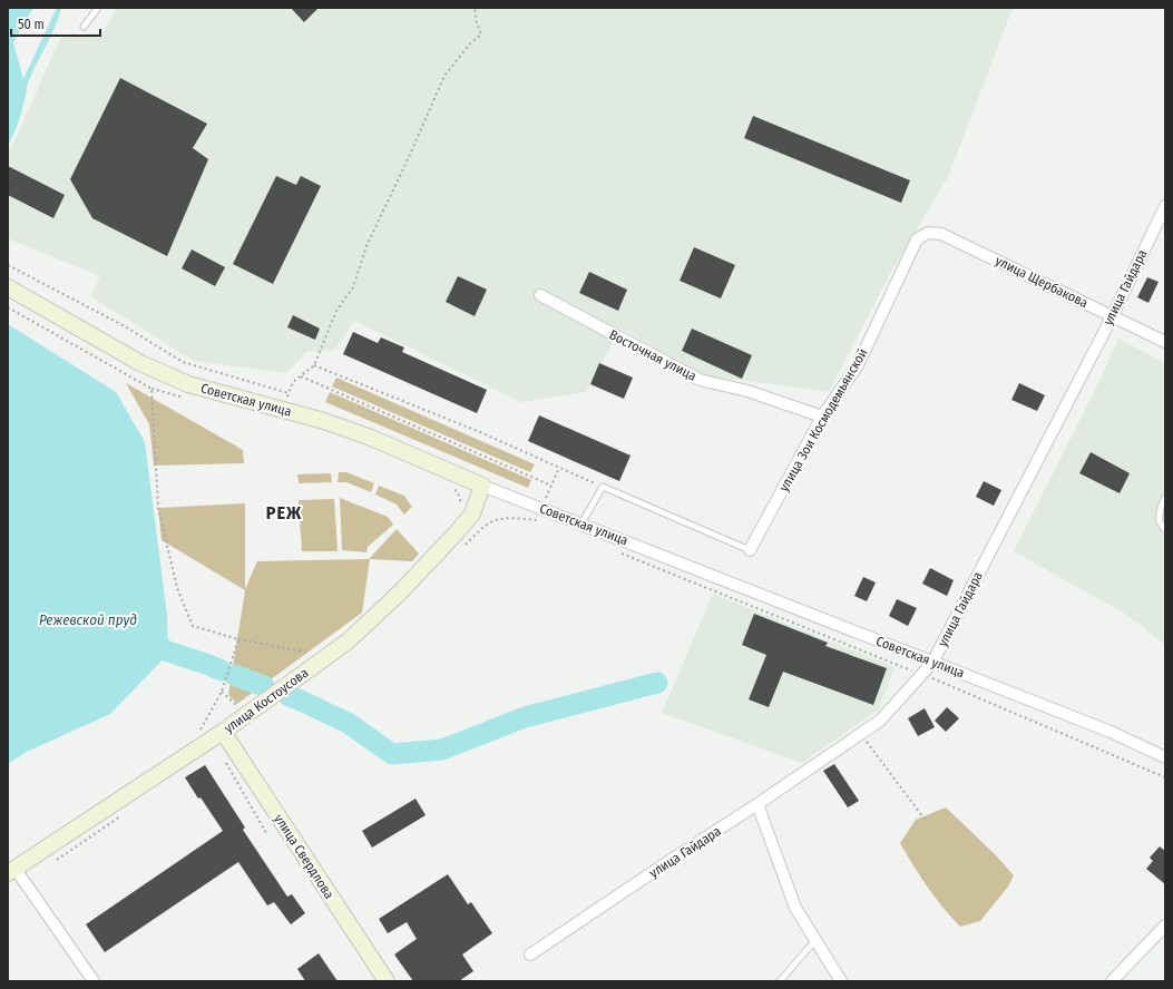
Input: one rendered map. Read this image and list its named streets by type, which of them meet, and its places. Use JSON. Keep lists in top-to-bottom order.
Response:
{
  "streets": {
    "main road": ["Советская улица", "улица Костоусова", "улица Свердлова"],
    "street": [
      "улица Щербакова",
      "улица Гайдара",
      "Восточная улица",
      "улица Зои Космодемьянской"
    ]
  },
  "crossings": [
    ["улица Щербакова", "улица Гайдара"],
    ["улица Щербакова", "улица Зои Космодемьянской"],
    ["улица Гайдара", "Советская улица"],
    ["Восточная улица", "улица Зои Космодемьянской"],
    ["Советская улица", "улица Костоусова"],
    ["улица Костоусова", "улица Свердлова"]
  ],
  "districts": ["РЕЖ"],
  "water": ["Режевской пруд"],
  "scale_bar": "50 m"
}
